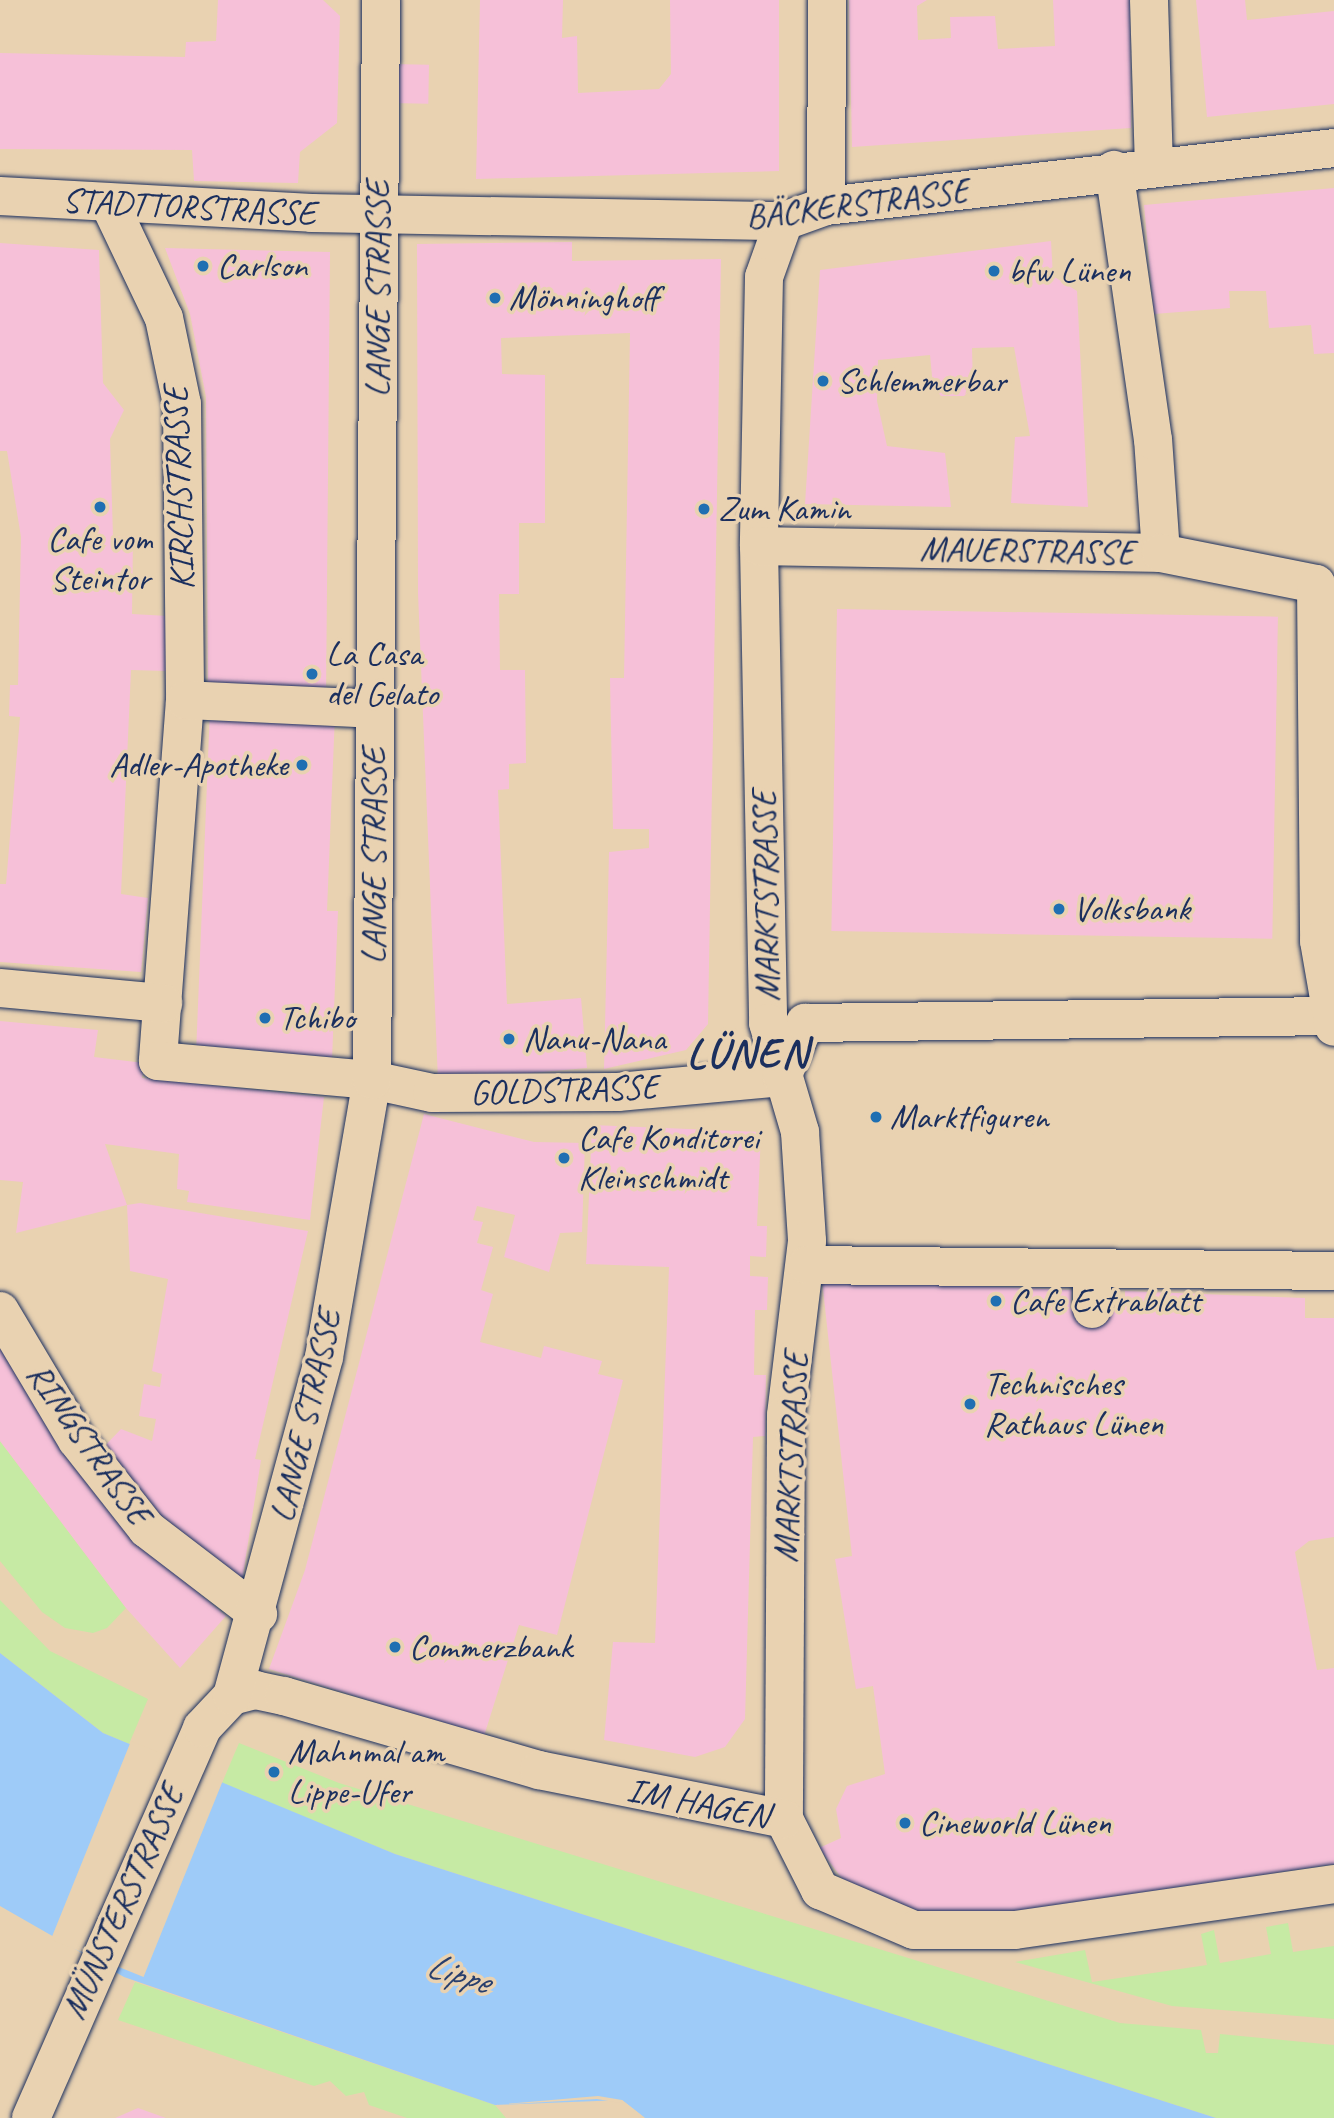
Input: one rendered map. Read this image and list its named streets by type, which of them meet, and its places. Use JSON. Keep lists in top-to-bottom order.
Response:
{
  "streets": {
    "street": [
      "BÄCKERSTRASSE",
      "STADTTORSTRASSE",
      "LANGE STRASSE",
      "KIRCHSTRASSE",
      "MAUERSTRASSE",
      "MARKTSTRASSE",
      "GOLDSTRASSE",
      "RINGSTRASSE",
      "IM HAGEN",
      "MÜNSTERSTRASSE"
    ]
  },
  "crossings": [
    ["BÄCKERSTRASSE", "STADTTORSTRASSE"],
    ["BÄCKERSTRASSE", "LANGE STRASSE"],
    ["BÄCKERSTRASSE", "MAUERSTRASSE"],
    ["BÄCKERSTRASSE", "MARKTSTRASSE"],
    ["STADTTORSTRASSE", "LANGE STRASSE"],
    ["STADTTORSTRASSE", "KIRCHSTRASSE"],
    ["LANGE STRASSE", "KIRCHSTRASSE"],
    ["LANGE STRASSE", "GOLDSTRASSE"],
    ["LANGE STRASSE", "RINGSTRASSE"],
    ["LANGE STRASSE", "IM HAGEN"],
    ["LANGE STRASSE", "MÜNSTERSTRASSE"],
    ["KIRCHSTRASSE", "GOLDSTRASSE"],
    ["MAUERSTRASSE", "MARKTSTRASSE"],
    ["MARKTSTRASSE", "GOLDSTRASSE"],
    ["MARKTSTRASSE", "IM HAGEN"],
    ["IM HAGEN", "MÜNSTERSTRASSE"]
  ],
  "districts": ["LÜNEN"],
  "water": ["Lippe"],
  "places": [
    "Carlson",
    "bfw Lünen",
    "Mönninghoff",
    "Schlemmerbar",
    "Cafe vom Steintor",
    "Zum Kamin",
    "La Casa del Gelato",
    "Adler-Apotheke",
    "Volksbank",
    "Tchibo",
    "Nanu-Nana",
    "Marktfiguren",
    "Cafe Konditorei Kleinschmidt",
    "Cafe Extrablatt",
    "Technisches Rathaus Lünen",
    "Commerzbank",
    "Mahnmal am Lippe-Ufer",
    "Cineworld Lünen"
  ]
}
